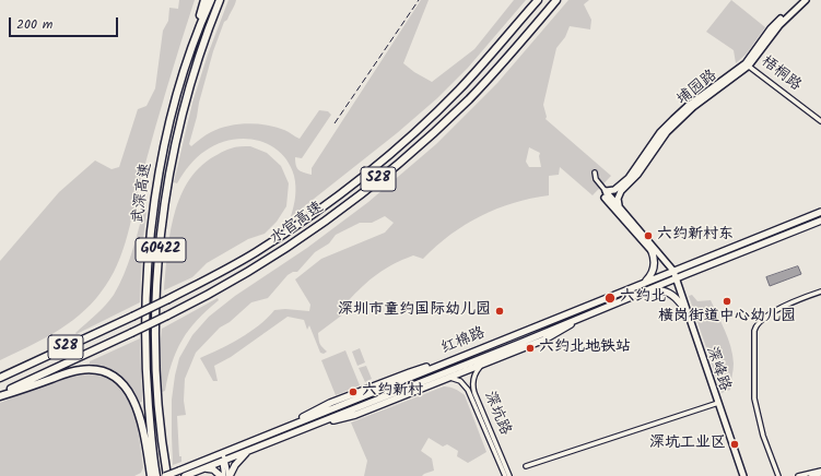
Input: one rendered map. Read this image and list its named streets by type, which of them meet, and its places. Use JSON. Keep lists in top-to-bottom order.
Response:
{
  "streets": {
    "highway": [
      "S28",
      "武深高速",
      "水官高速",
      "G0422"
    ],
    "main road": ["红棉路"],
    "street": [
      "梧桐路",
      "埔园路",
      "深峰路",
      "深坑路"
    ]
  },
  "crossings": [
    ["梧桐路", "埔园路"],
    ["埔园路", "深峰路"],
    ["武深高速", "红棉路"],
    ["红棉路", "深峰路"]
  ],
  "places": [
    "六约新村东",
    "六约北",
    "横岗街道中心幼儿园",
    "深圳市童约国际幼儿园",
    "六约北地铁站",
    "六约新村",
    "深坑工业区"
  ],
  "scale_bar": "200 m"
}
